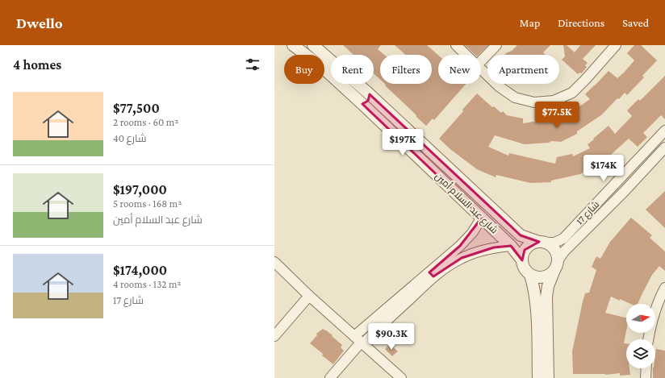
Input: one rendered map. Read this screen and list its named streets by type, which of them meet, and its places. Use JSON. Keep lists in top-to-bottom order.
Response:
{
  "streets": {
    "street": ["شارع عبد السلام أمين", "شارع 17"]
  },
  "crossings": [
    ["شارع عبد السلام أمين", "شارع 17"]
  ],
  "north": "right",
  "page": {
    "header": "Dwello",
    "nav": ["Map", "Directions", "Saved"],
    "heading": "4 homes",
    "chip": [
      "Buy",
      "Rent",
      "Filters",
      "New",
      "Apartment"
    ],
    "list": [
      {
        "name": "$77,500",
        "note": "2 rooms · 60 m² · شارع 40"
      },
      {
        "name": "$197,000",
        "note": "5 rooms · 168 m² · شارع عبد السلام أمين"
      },
      {
        "name": "$174,000",
        "note": "4 rooms · 132 m² · شارع 17"
      }
    ],
    "price": [
      "$77.5K",
      "$197K",
      "$174K",
      "$90.3K"
    ]
  }
}
